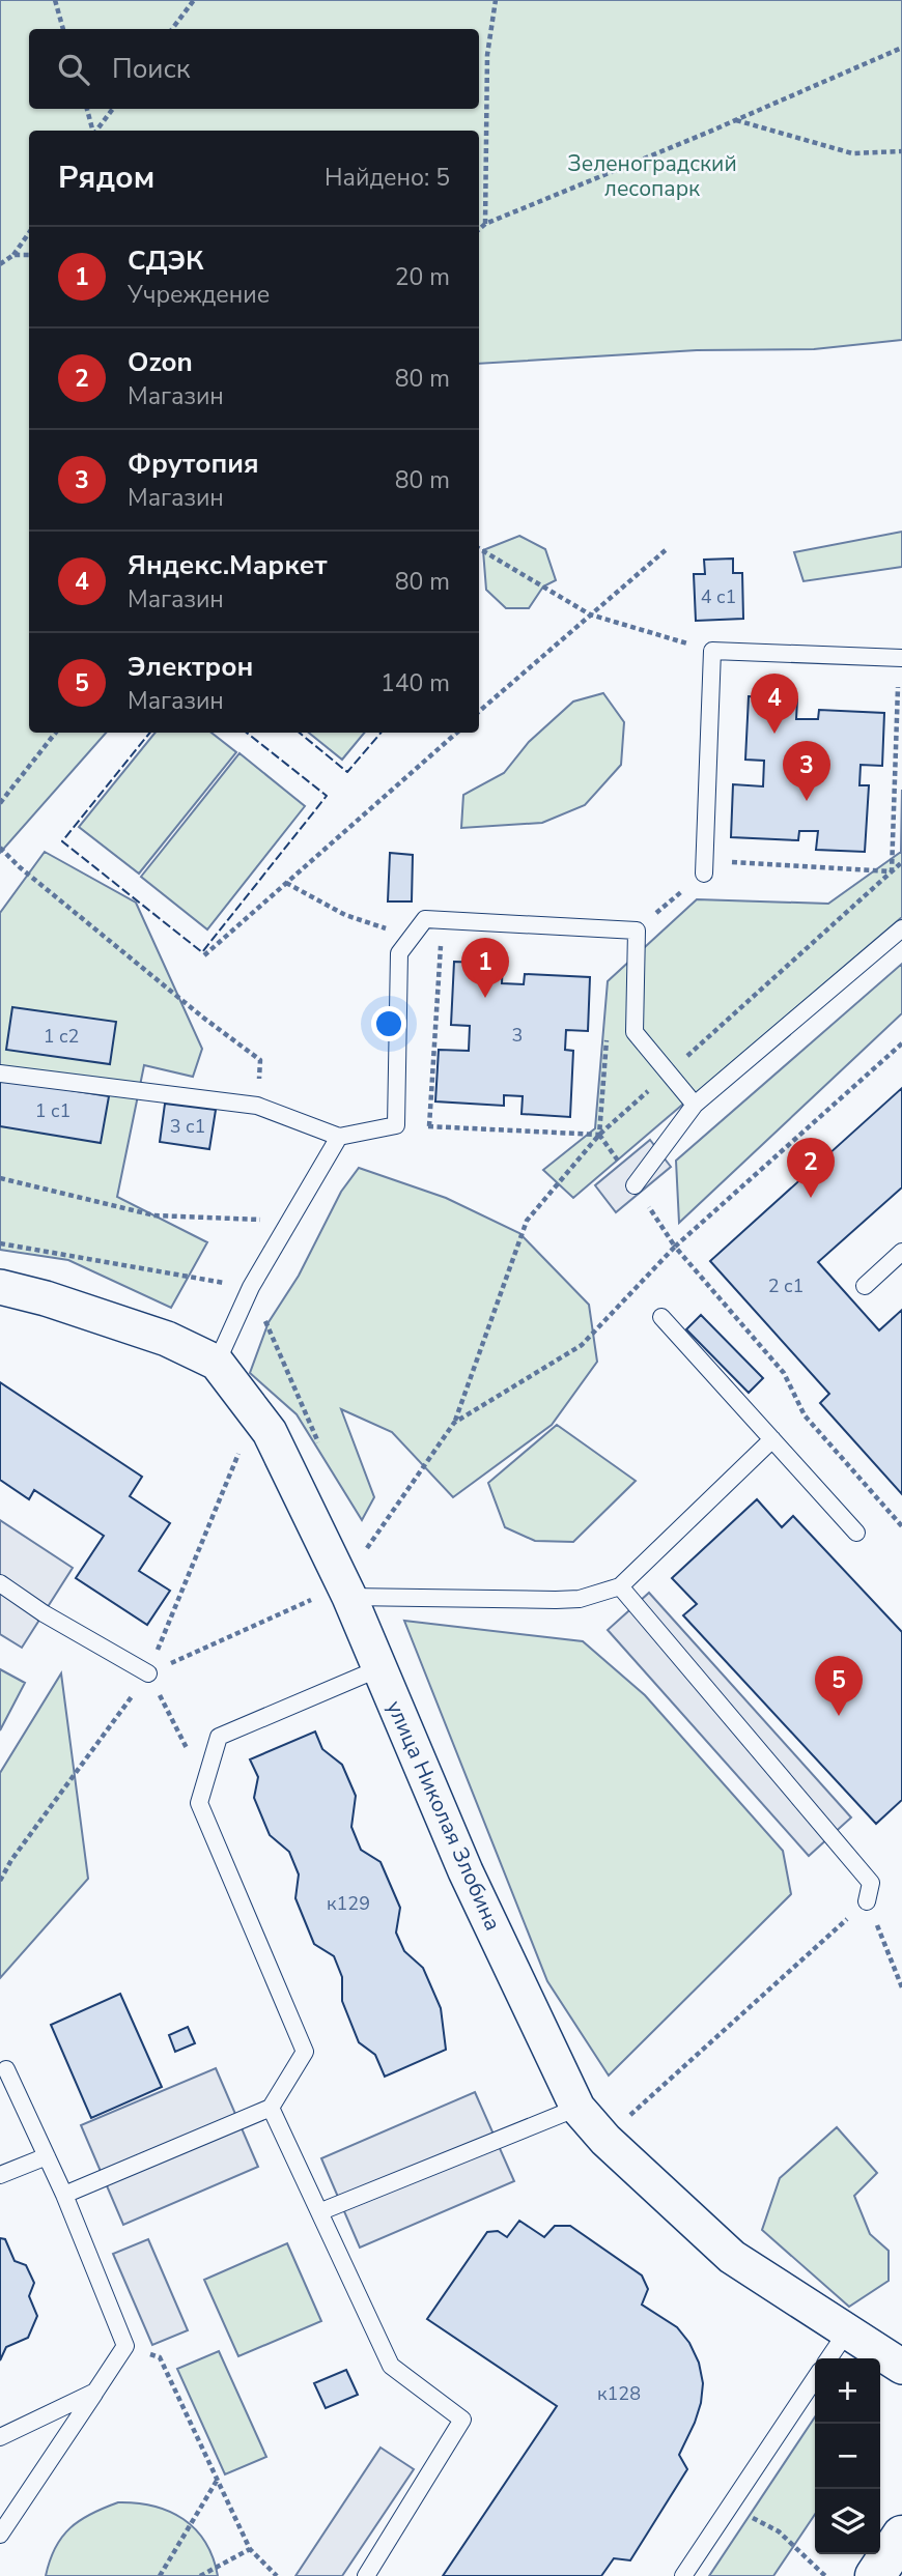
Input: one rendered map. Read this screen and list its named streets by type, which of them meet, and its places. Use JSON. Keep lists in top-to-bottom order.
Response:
{
  "streets": {
    "street": ["улица Николая Злобина"]
  },
  "parks": ["Зеленоградский лесопарк"],
  "house_numbers": [
    "4 с1",
    "3",
    "1 с2",
    "1 с1",
    "3 с1",
    "2 с1",
    "к129",
    "к128"
  ],
  "page": {
    "search": "Поиск",
    "heading": ["Рядом", "Найдено: 5"],
    "list": [
      {
        "mark": "1",
        "name": "СДЭК",
        "note": "Учреждение",
        "value": "20 m"
      },
      {
        "mark": "2",
        "name": "Ozon",
        "note": "Магазин",
        "value": "80 m"
      },
      {
        "mark": "3",
        "name": "Фрутопия",
        "note": "Магазин",
        "value": "80 m"
      },
      {
        "mark": "4",
        "name": "Яндекс.Маркет",
        "note": "Магазин",
        "value": "80 m"
      },
      {
        "mark": "5",
        "name": "Электрон",
        "note": "Магазин",
        "value": "140 m"
      }
    ],
    "pins": [
      "4",
      "3",
      "1",
      "2",
      "5"
    ],
    "map_buttons": ["+", "−"]
  }
}
